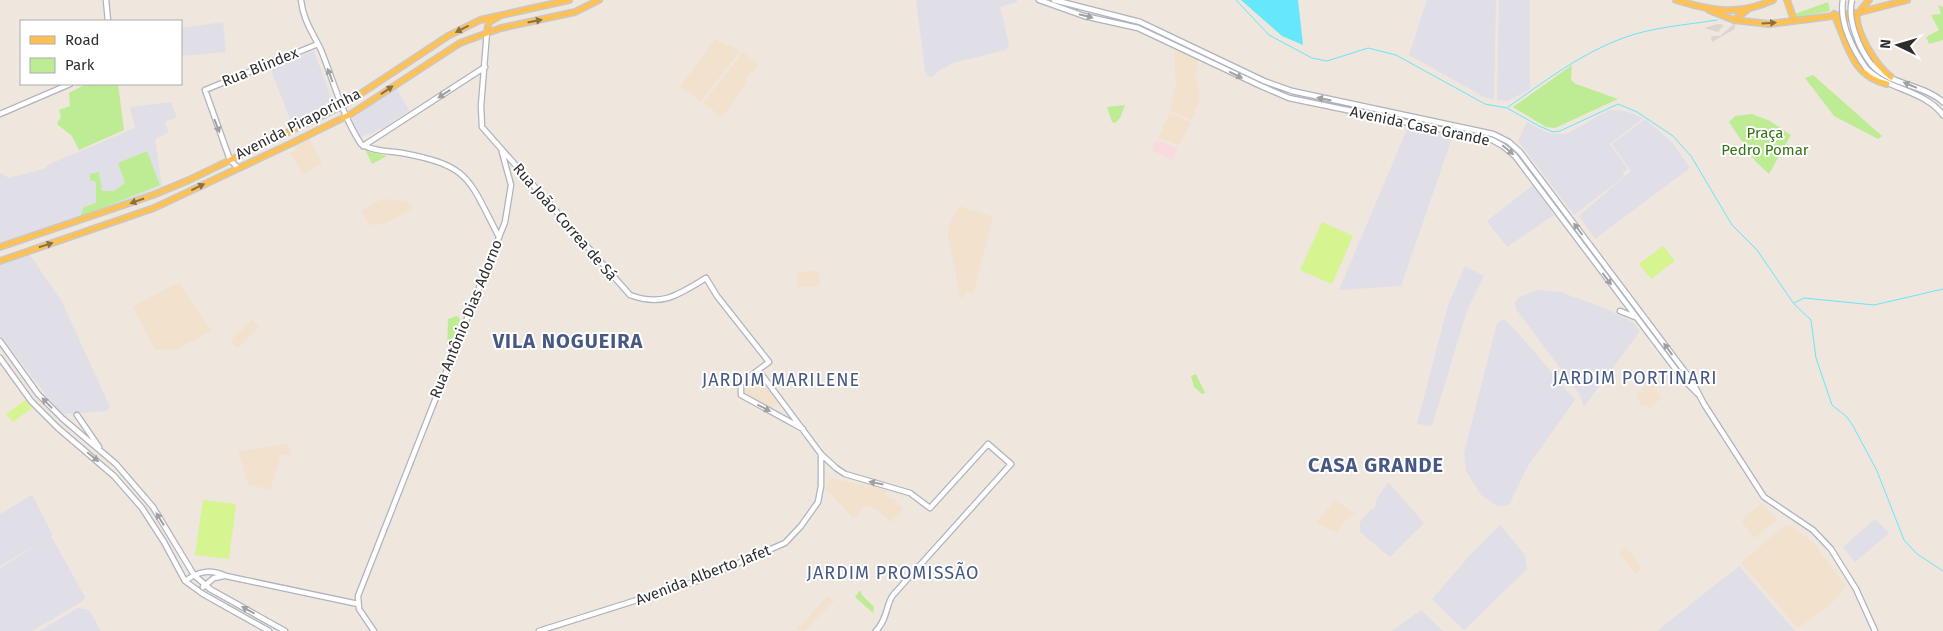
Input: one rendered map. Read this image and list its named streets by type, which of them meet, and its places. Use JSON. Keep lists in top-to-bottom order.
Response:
{
  "streets": {
    "main road": [
      "Rua Blindex",
      "Avenida Piraporinha",
      "Avenida Casa Grande",
      "Rua João Correa de Sá",
      "Rua Antônio Dias Adorno",
      "Avenida Alberto Jafet"
    ]
  },
  "crossings": [
    ["Rua Blindex", "Avenida Piraporinha"],
    ["Avenida Piraporinha", "Rua Antônio Dias Adorno"],
    ["Rua João Correa de Sá", "Rua Antônio Dias Adorno"]
  ],
  "districts": [
    "VILA NOGUEIRA",
    "JARDIM PORTINARI",
    "JARDIM MARILENE",
    "CASA GRANDE",
    "JARDIM PROMISSÃO"
  ],
  "parks": ["Praça Pedro Pomar"],
  "legend": ["Road", "Park"],
  "north": "left"
}
